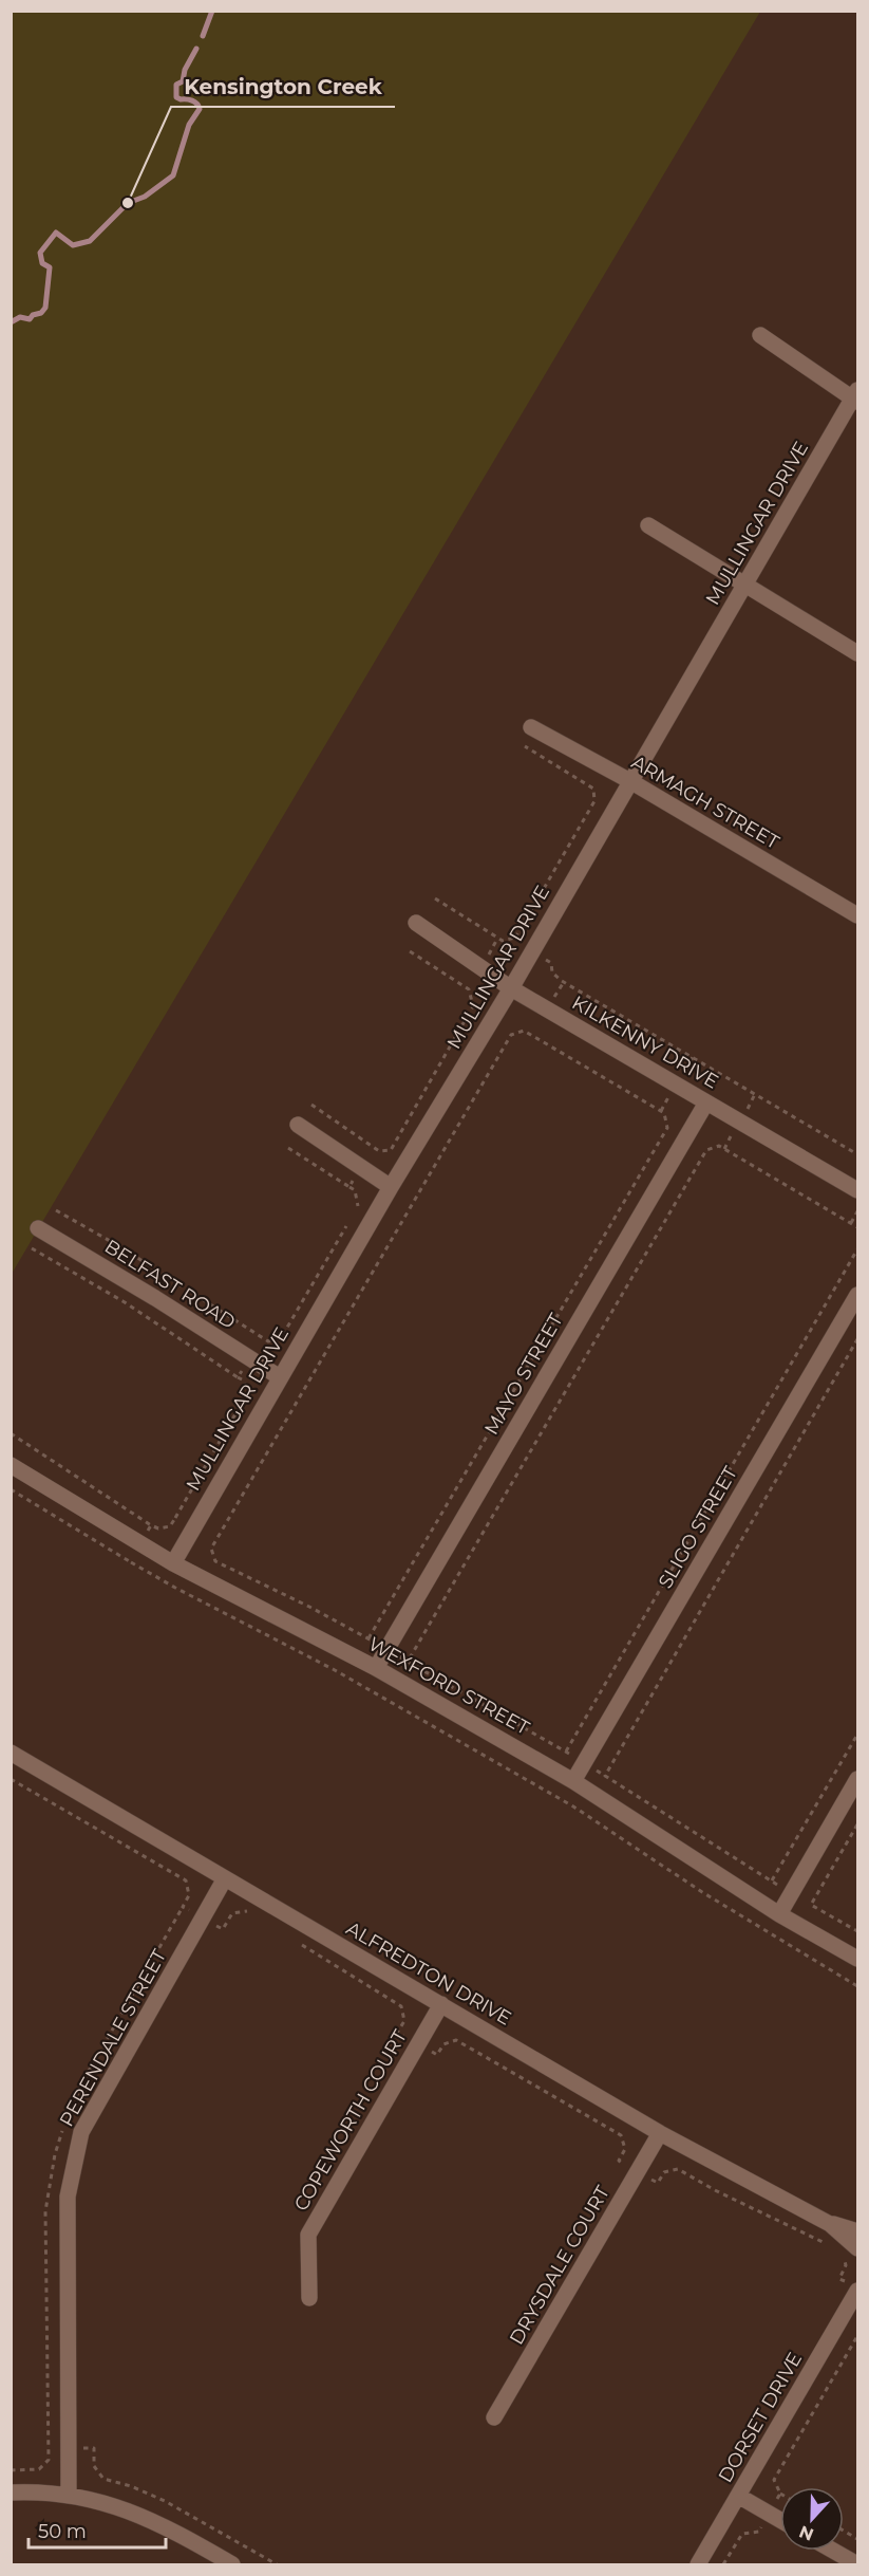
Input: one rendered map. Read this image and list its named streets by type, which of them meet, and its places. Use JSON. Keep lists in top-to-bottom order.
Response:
{
  "streets": {
    "street": [
      "MULLINGAR DRIVE",
      "ARMAGH STREET",
      "KILKENNY DRIVE",
      "BELFAST ROAD",
      "MAYO STREET",
      "SLIGO STREET",
      "WEXFORD STREET",
      "ALFREDTON DRIVE",
      "PERENDALE STREET",
      "COPEWORTH COURT",
      "DRYSDALE COURT",
      "DORSET DRIVE"
    ]
  },
  "crossings": [
    ["MULLINGAR DRIVE", "ARMAGH STREET"],
    ["MULLINGAR DRIVE", "KILKENNY DRIVE"],
    ["MULLINGAR DRIVE", "BELFAST ROAD"],
    ["MULLINGAR DRIVE", "WEXFORD STREET"],
    ["KILKENNY DRIVE", "MAYO STREET"],
    ["MAYO STREET", "WEXFORD STREET"],
    ["SLIGO STREET", "WEXFORD STREET"],
    ["ALFREDTON DRIVE", "PERENDALE STREET"],
    ["ALFREDTON DRIVE", "COPEWORTH COURT"],
    ["ALFREDTON DRIVE", "DRYSDALE COURT"]
  ],
  "places": ["Kensington Creek"],
  "scale_bar": "50 m",
  "north": "bottom"
}
